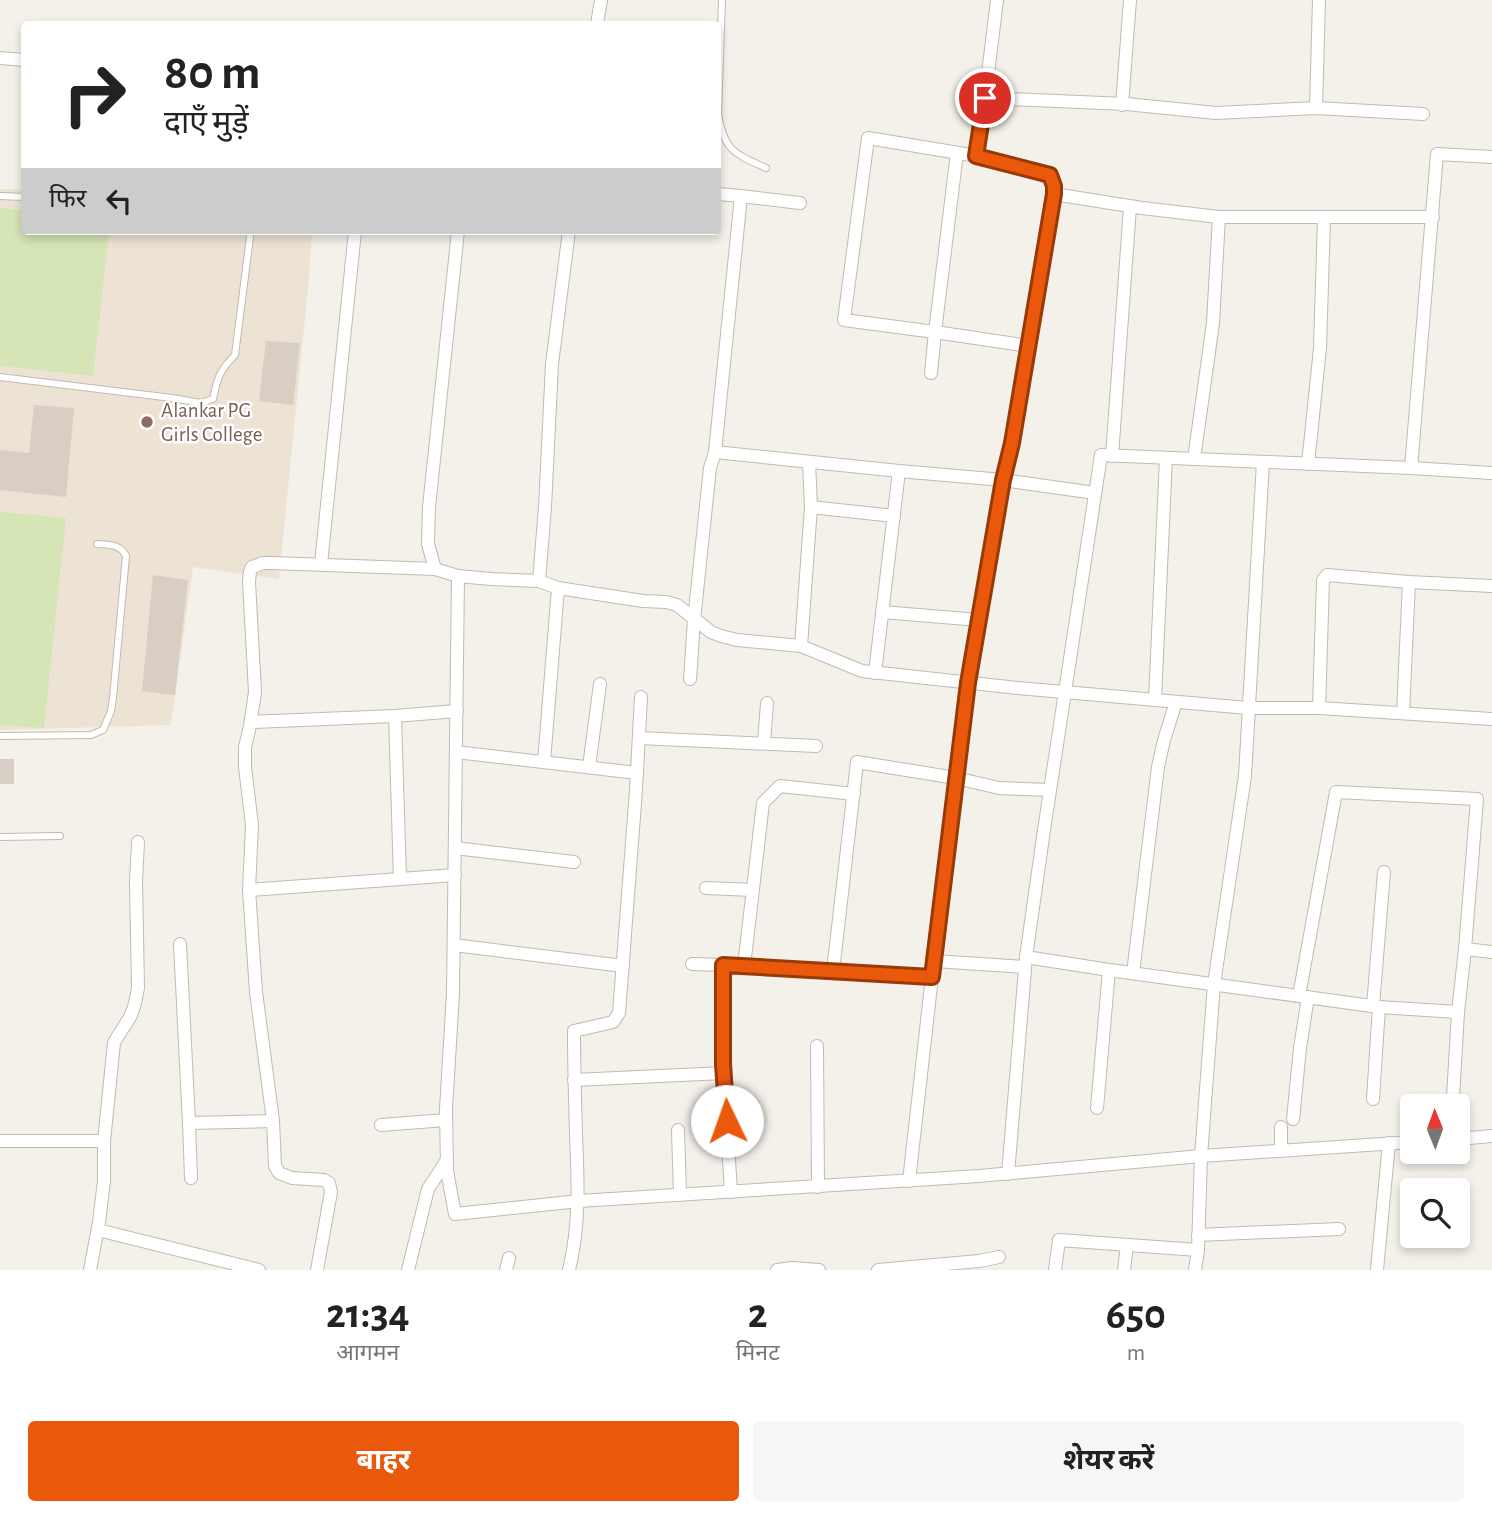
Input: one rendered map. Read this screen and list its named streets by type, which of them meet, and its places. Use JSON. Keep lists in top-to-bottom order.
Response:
{
  "places": ["Alankar PG Girls College"],
  "north": "top",
  "page": {
    "turn": ["80 m", "दाएँ मुड़ें"],
    "then": "फिर",
    "eta": [
      "21:34",
      "आगमन",
      "2",
      "मिनट",
      "650",
      "m"
    ],
    "buttons": ["बाहर", "शेयर करें"]
  }
}
